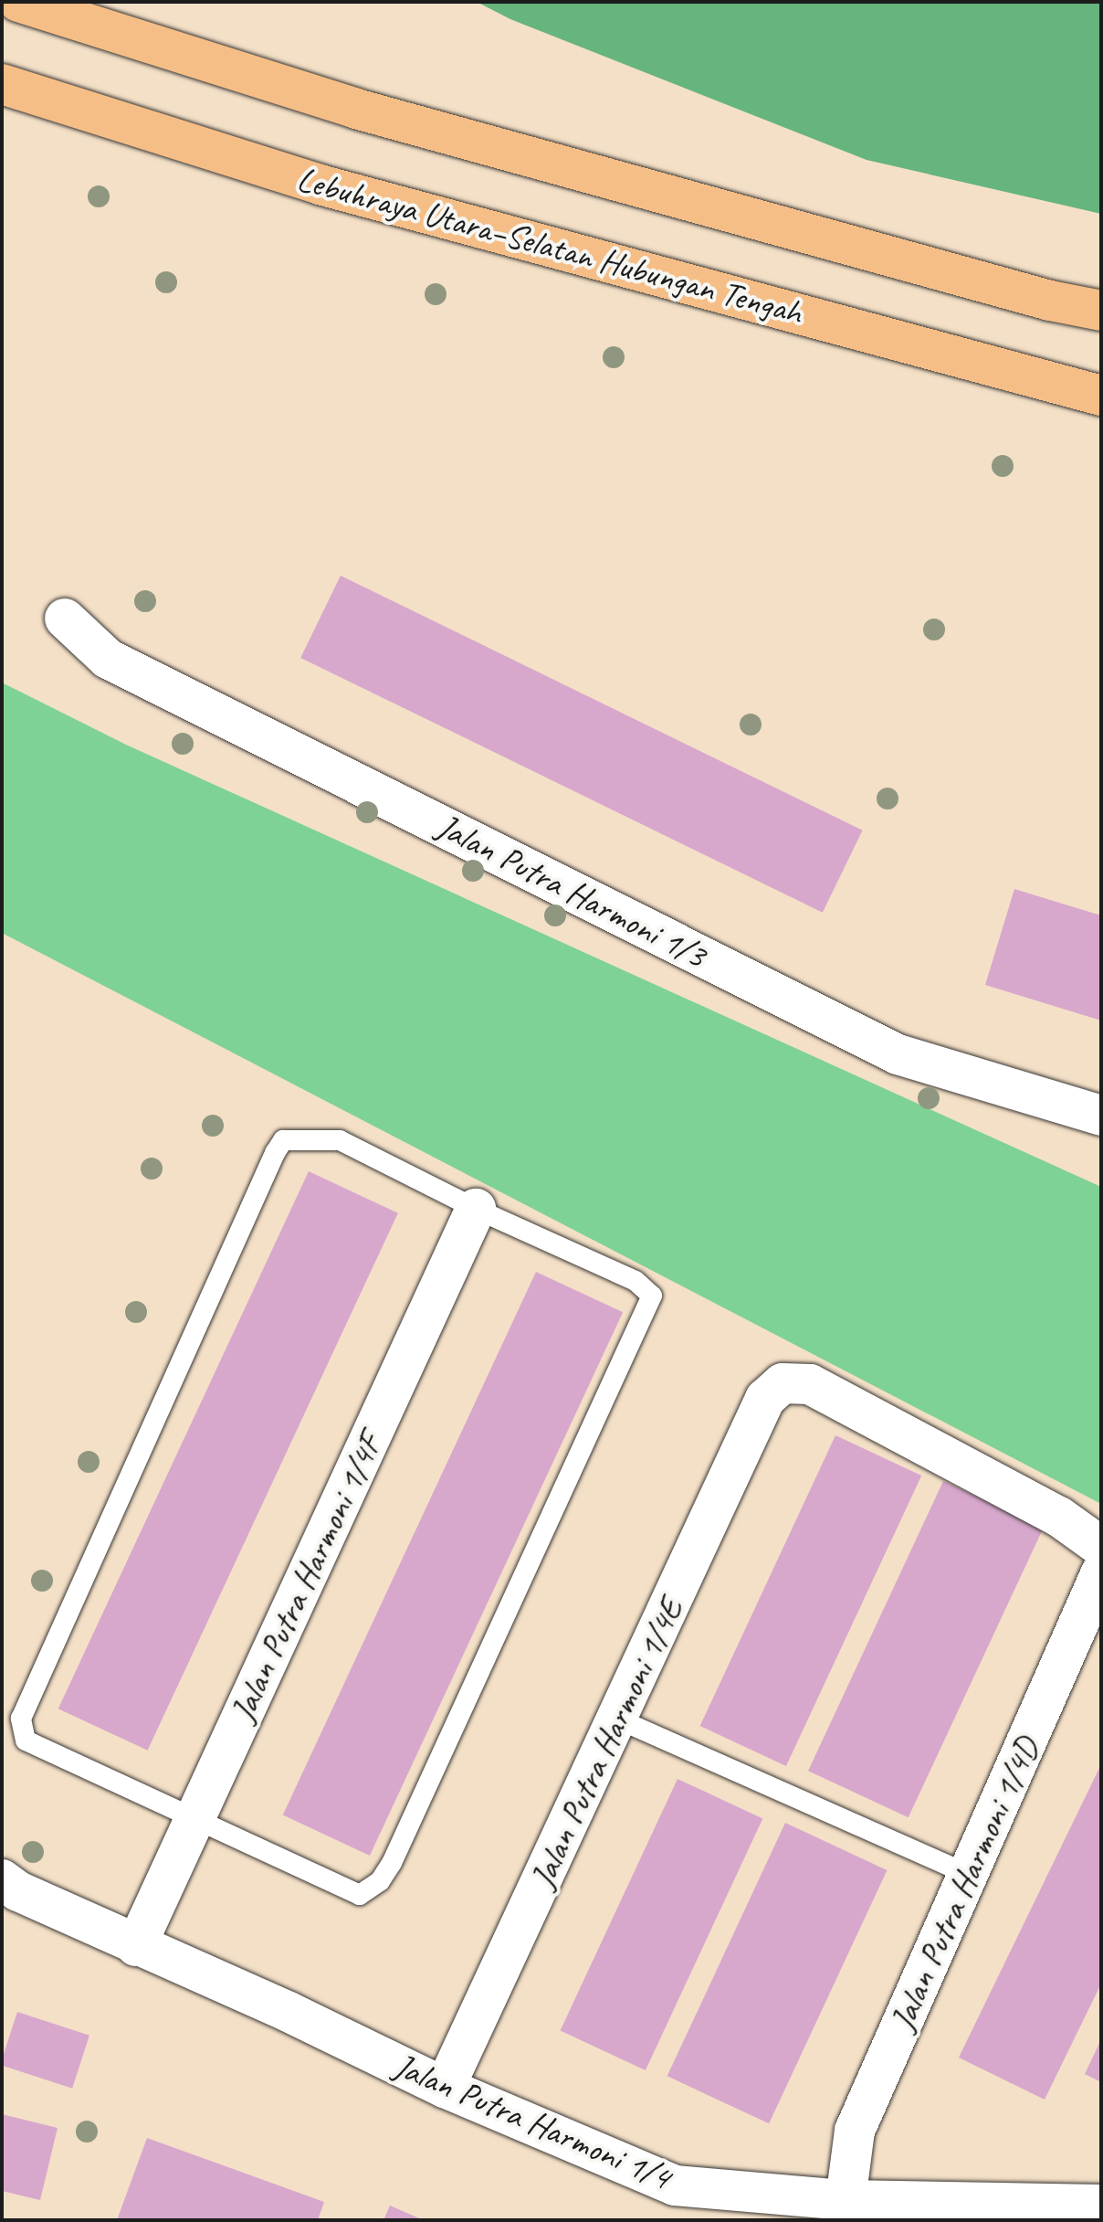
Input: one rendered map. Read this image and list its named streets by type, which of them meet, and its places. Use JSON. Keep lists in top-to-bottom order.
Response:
{
  "streets": {
    "highway": ["Lebuhraya Utara–Selatan Hubungan Tengah"],
    "street": [
      "Jalan Putra Harmoni 1/3",
      "Jalan Putra Harmoni 1/4F",
      "Jalan Putra Harmoni 1/4E",
      "Jalan Putra Harmoni 1/4D",
      "Jalan Putra Harmoni 1/4"
    ]
  },
  "crossings": [
    ["Jalan Putra Harmoni 1/4F", "Jalan Putra Harmoni 1/4"],
    ["Jalan Putra Harmoni 1/4E", "Jalan Putra Harmoni 1/4"],
    ["Jalan Putra Harmoni 1/4D", "Jalan Putra Harmoni 1/4"]
  ]
}
